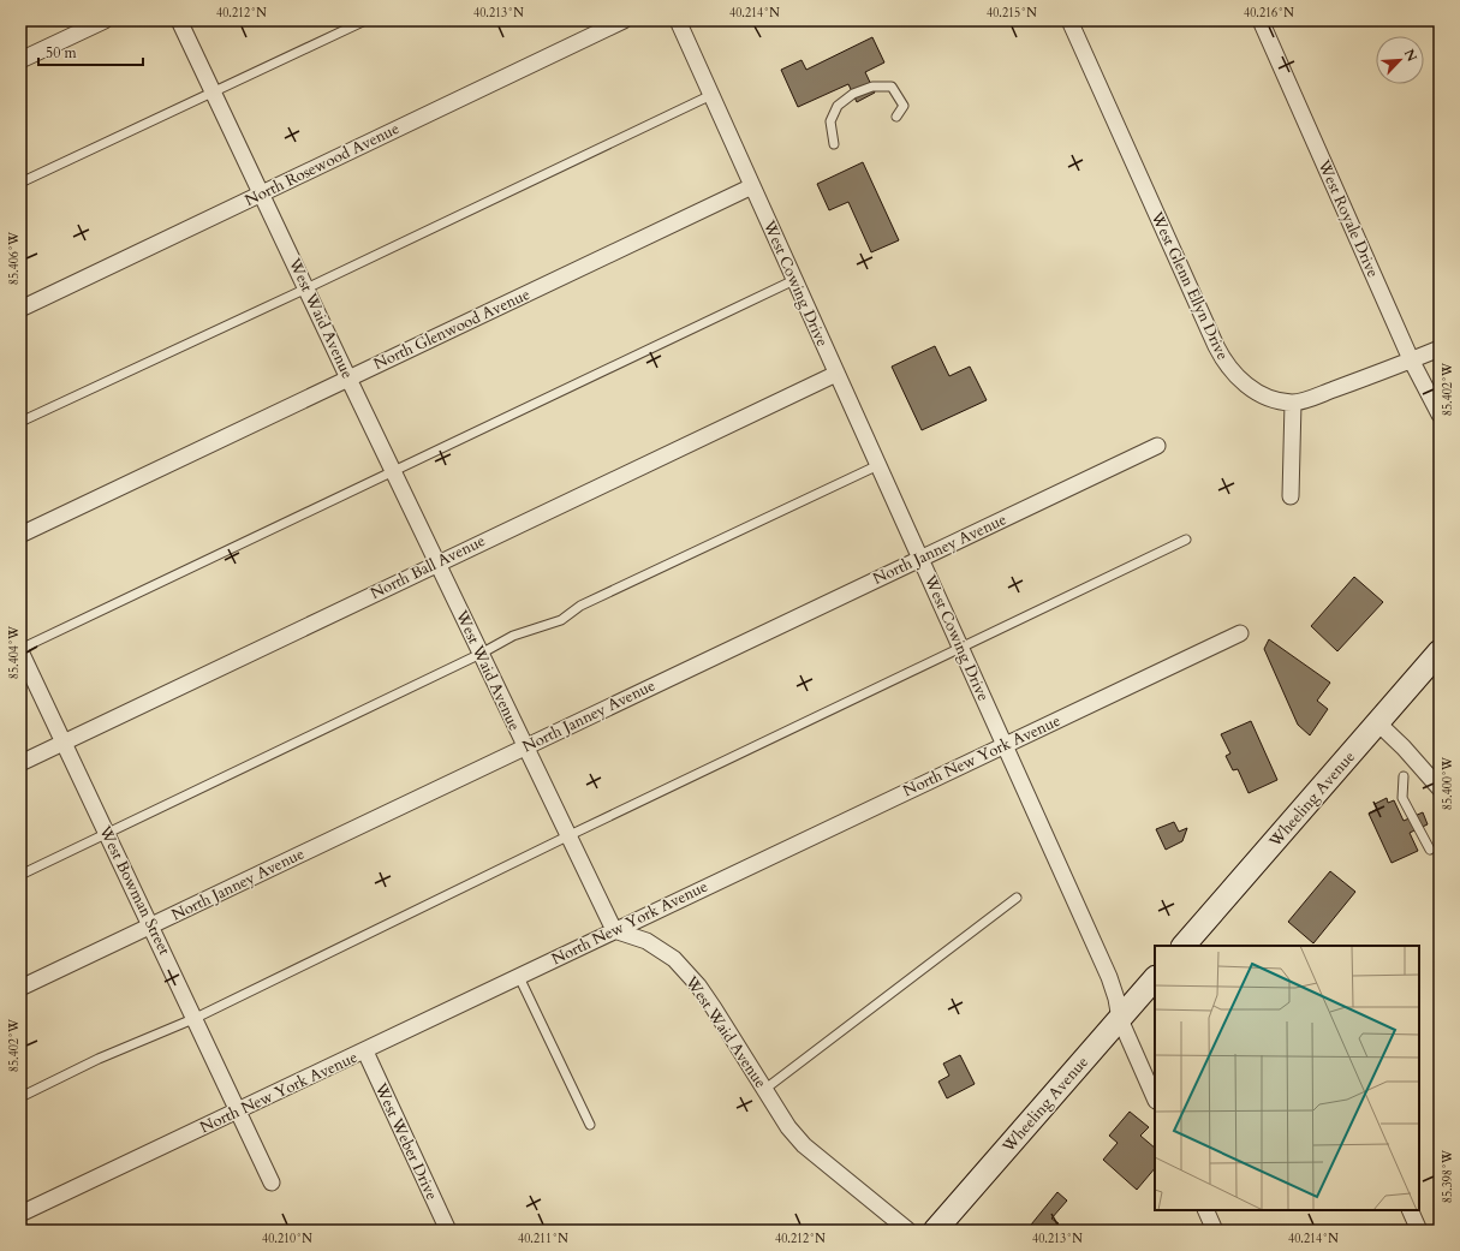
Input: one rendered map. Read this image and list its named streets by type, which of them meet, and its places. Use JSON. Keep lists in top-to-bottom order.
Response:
{
  "streets": {
    "main road": ["Wheeling Avenue"],
    "street": [
      "North Rosewood Avenue",
      "West Royale Drive",
      "West Cowing Drive",
      "West Glenn Ellyn Drive",
      "West Waid Avenue",
      "North Glenwood Avenue",
      "North Janney Avenue",
      "North Ball Avenue",
      "North New York Avenue",
      "West Bowman Street",
      "West Weber Drive"
    ]
  },
  "crossings": [
    ["North Rosewood Avenue", "West Waid Avenue"],
    ["West Royale Drive", "West Glenn Ellyn Drive"],
    ["West Cowing Drive", "North Glenwood Avenue"],
    ["West Cowing Drive", "North Janney Avenue"],
    ["West Cowing Drive", "North Ball Avenue"],
    ["West Cowing Drive", "North New York Avenue"],
    ["West Cowing Drive", "Wheeling Avenue"],
    ["West Waid Avenue", "North Glenwood Avenue"],
    ["West Waid Avenue", "North Janney Avenue"],
    ["West Waid Avenue", "North Ball Avenue"],
    ["West Waid Avenue", "North New York Avenue"],
    ["North Janney Avenue", "West Bowman Street"],
    ["North Ball Avenue", "West Bowman Street"],
    ["North New York Avenue", "West Bowman Street"],
    ["North New York Avenue", "West Weber Drive"]
  ],
  "scale_bar": "50 m",
  "north": "top right",
  "coordinates": [
    "40.212°N",
    "40.213°N",
    "40.214°N",
    "40.215°N",
    "40.216°N",
    "85.406°W",
    "85.402°W",
    "85.404°W",
    "85.400°W",
    "85.398°W",
    "40.210°N",
    "40.211°N"
  ]
}
